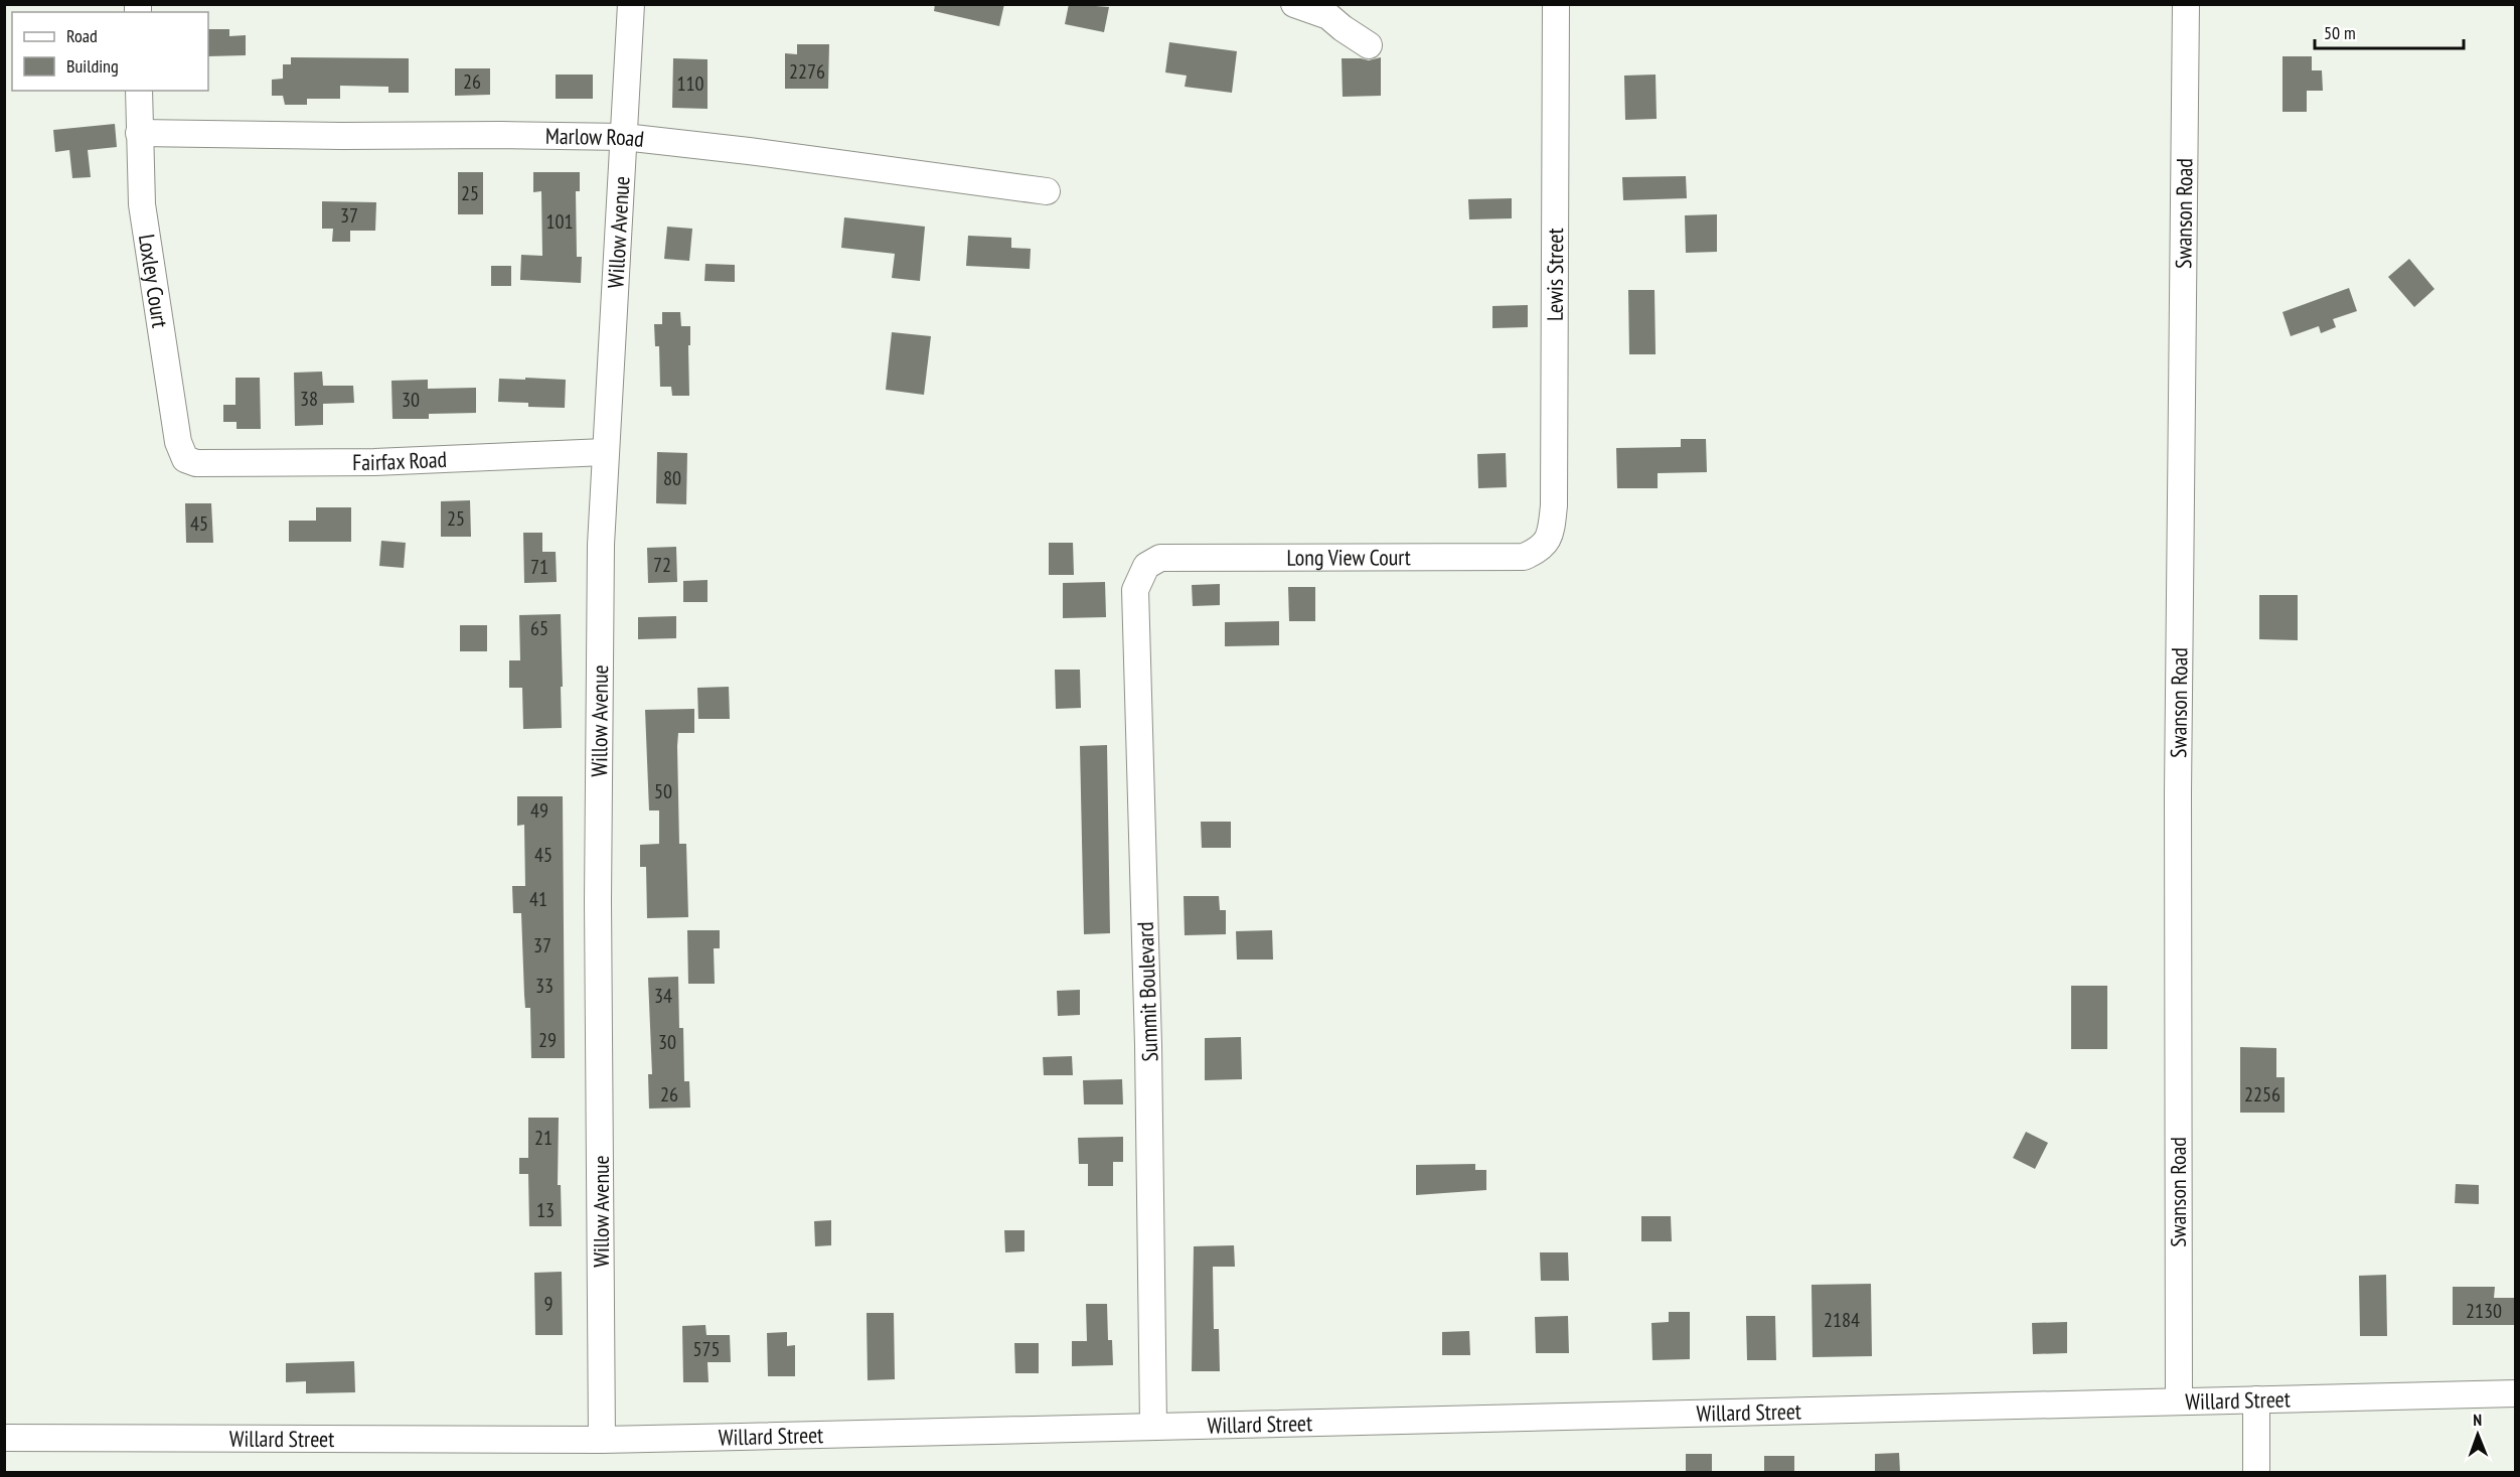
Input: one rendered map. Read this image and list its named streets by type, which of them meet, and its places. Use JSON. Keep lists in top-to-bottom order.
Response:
{
  "streets": {
    "street": [
      "Marlow Road",
      "Swanson Road",
      "Willow Avenue",
      "Lewis Street",
      "Loxley Court",
      "Fairfax Road",
      "Long View Court",
      "Summit Boulevard",
      "Willard Street"
    ]
  },
  "crossings": [
    ["Marlow Road", "Willow Avenue"],
    ["Marlow Road", "Loxley Court"],
    ["Swanson Road", "Willard Street"],
    ["Willow Avenue", "Fairfax Road"],
    ["Willow Avenue", "Willard Street"],
    ["Lewis Street", "Long View Court"],
    ["Loxley Court", "Fairfax Road"],
    ["Long View Court", "Summit Boulevard"],
    ["Summit Boulevard", "Willard Street"]
  ],
  "house_numbers": [
    "2276",
    "26",
    "110",
    "25",
    "37",
    "101",
    "38",
    "30",
    "80",
    "25",
    "45",
    "72",
    "71",
    "65",
    "50",
    "49",
    "45",
    "41",
    "37",
    "33",
    "34",
    "29",
    "30",
    "26",
    "2256",
    "21",
    "13",
    "9",
    "2130",
    "2184",
    "575"
  ],
  "legend": ["Road", "Building"],
  "scale_bar": "50 m",
  "north": "top"
}
